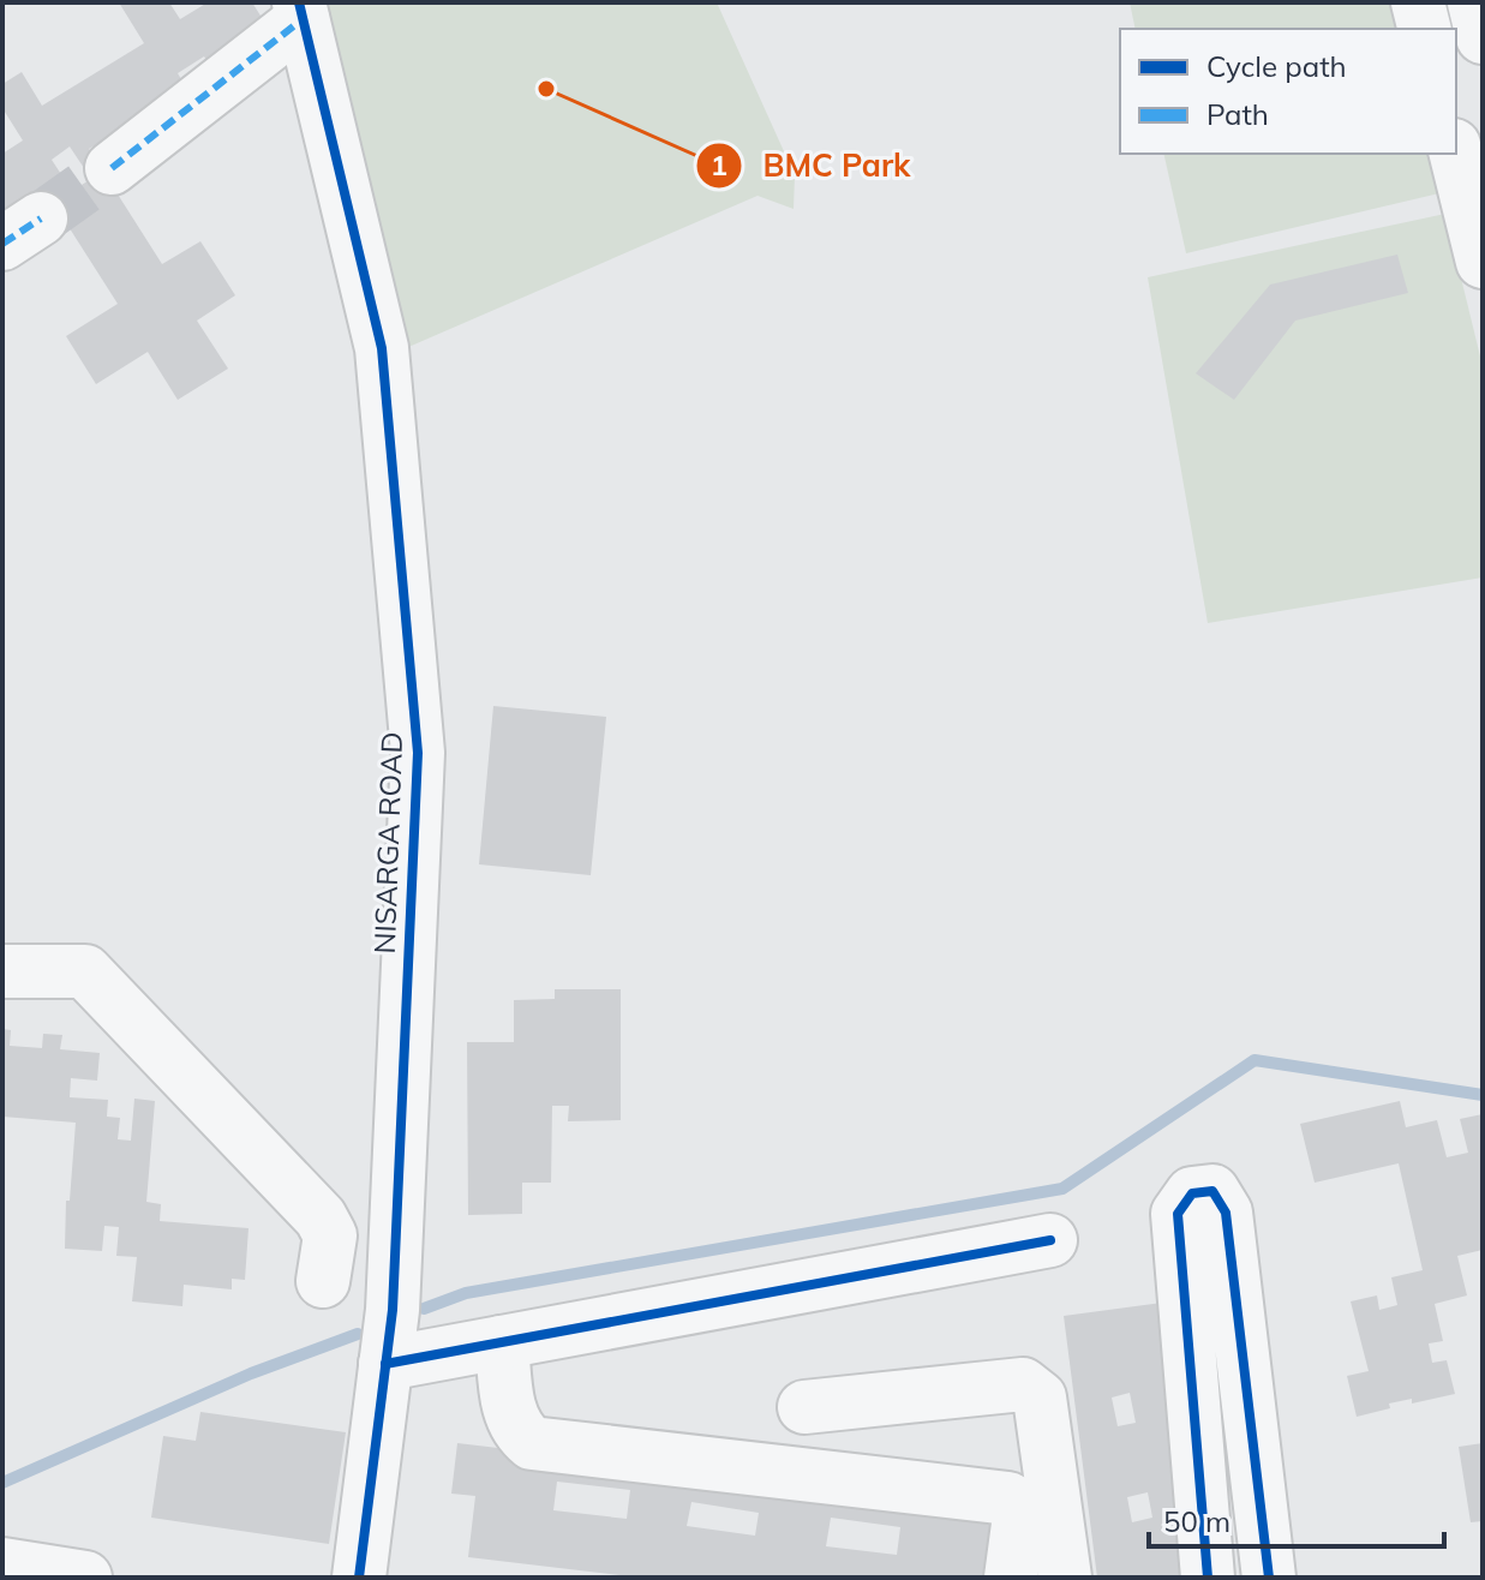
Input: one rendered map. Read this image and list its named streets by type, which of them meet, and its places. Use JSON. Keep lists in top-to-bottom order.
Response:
{
  "streets": {
    "street": ["NISARGA ROAD"]
  },
  "places": ["BMC Park"],
  "legend": ["Cycle path", "Path"],
  "scale_bar": "50 m"
}
